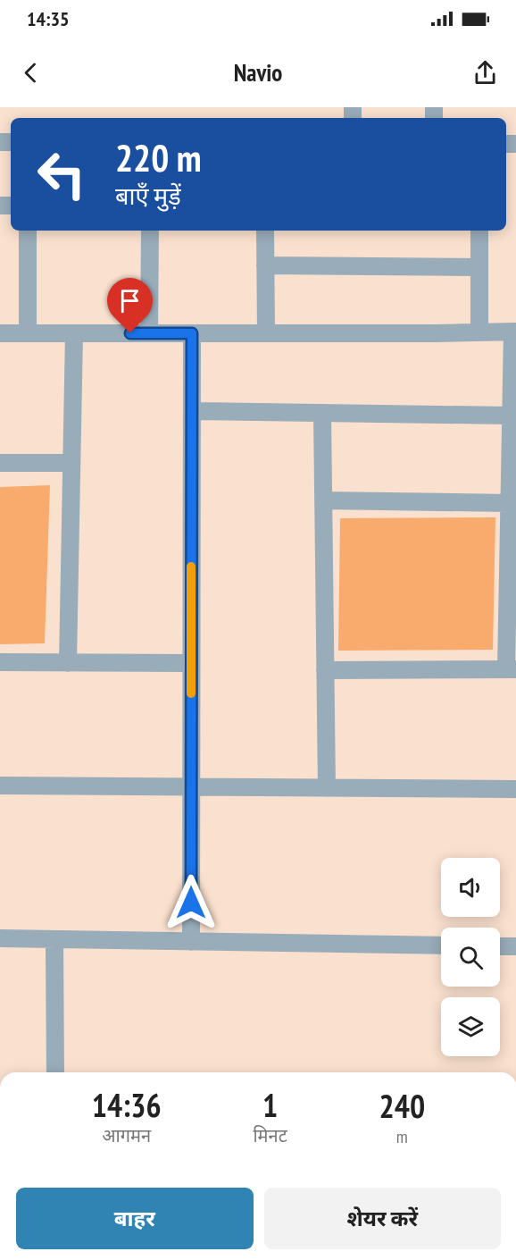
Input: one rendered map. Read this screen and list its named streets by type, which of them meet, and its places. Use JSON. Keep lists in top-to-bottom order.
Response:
{
  "page": {
    "status": "14:35",
    "header": "Navio",
    "turn": ["220 m", "बाएँ मुड़ें"],
    "eta": [
      "14:36",
      "आगमन",
      "1",
      "मिनट",
      "240",
      "m"
    ],
    "buttons": ["बाहर", "शेयर करें"]
  }
}
